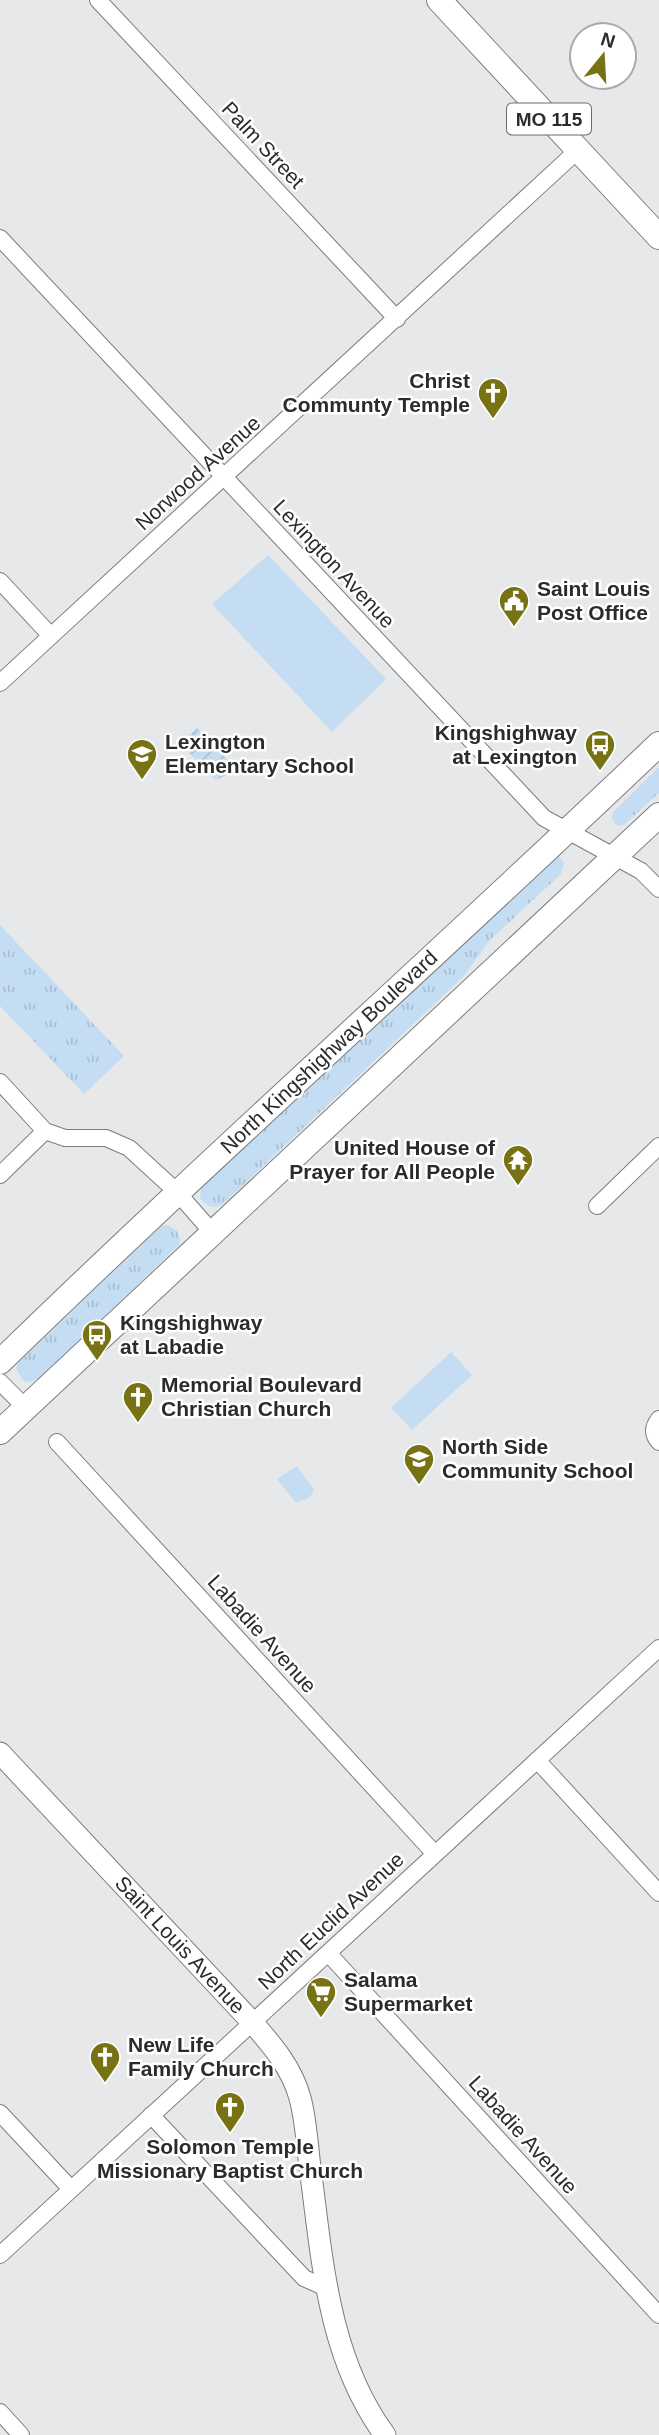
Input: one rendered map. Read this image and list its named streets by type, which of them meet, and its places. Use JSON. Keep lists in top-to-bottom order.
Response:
{
  "streets": {
    "main road": ["MO 115", "North Kingshighway Boulevard"],
    "street": [
      "Palm Street",
      "Norwood Avenue",
      "Lexington Avenue",
      "Labadie Avenue",
      "North Euclid Avenue",
      "Saint Louis Avenue"
    ]
  },
  "crossings": [
    ["MO 115", "Norwood Avenue"],
    ["Palm Street", "Norwood Avenue"],
    ["Norwood Avenue", "Lexington Avenue"],
    ["Lexington Avenue", "North Kingshighway Boulevard"],
    ["Labadie Avenue", "North Euclid Avenue"],
    ["North Euclid Avenue", "Saint Louis Avenue"]
  ],
  "places": {
    "church": [
      "Christ Communty Temple",
      "Memorial Boulevard Christian Church",
      "New Life Family Church",
      "Solomon Temple Missionary Baptist Church"
    ],
    "public building": ["Saint Louis Post Office"],
    "bus stop": ["Kingshighway at Lexington", "Kingshighway at Labadie"],
    "school or university": ["Lexington Elementary School", "North Side Community School"],
    "temple": ["United House of Prayer for All People"],
    "supermarket": ["Salama Supermarket"]
  },
  "north": "top"
}
